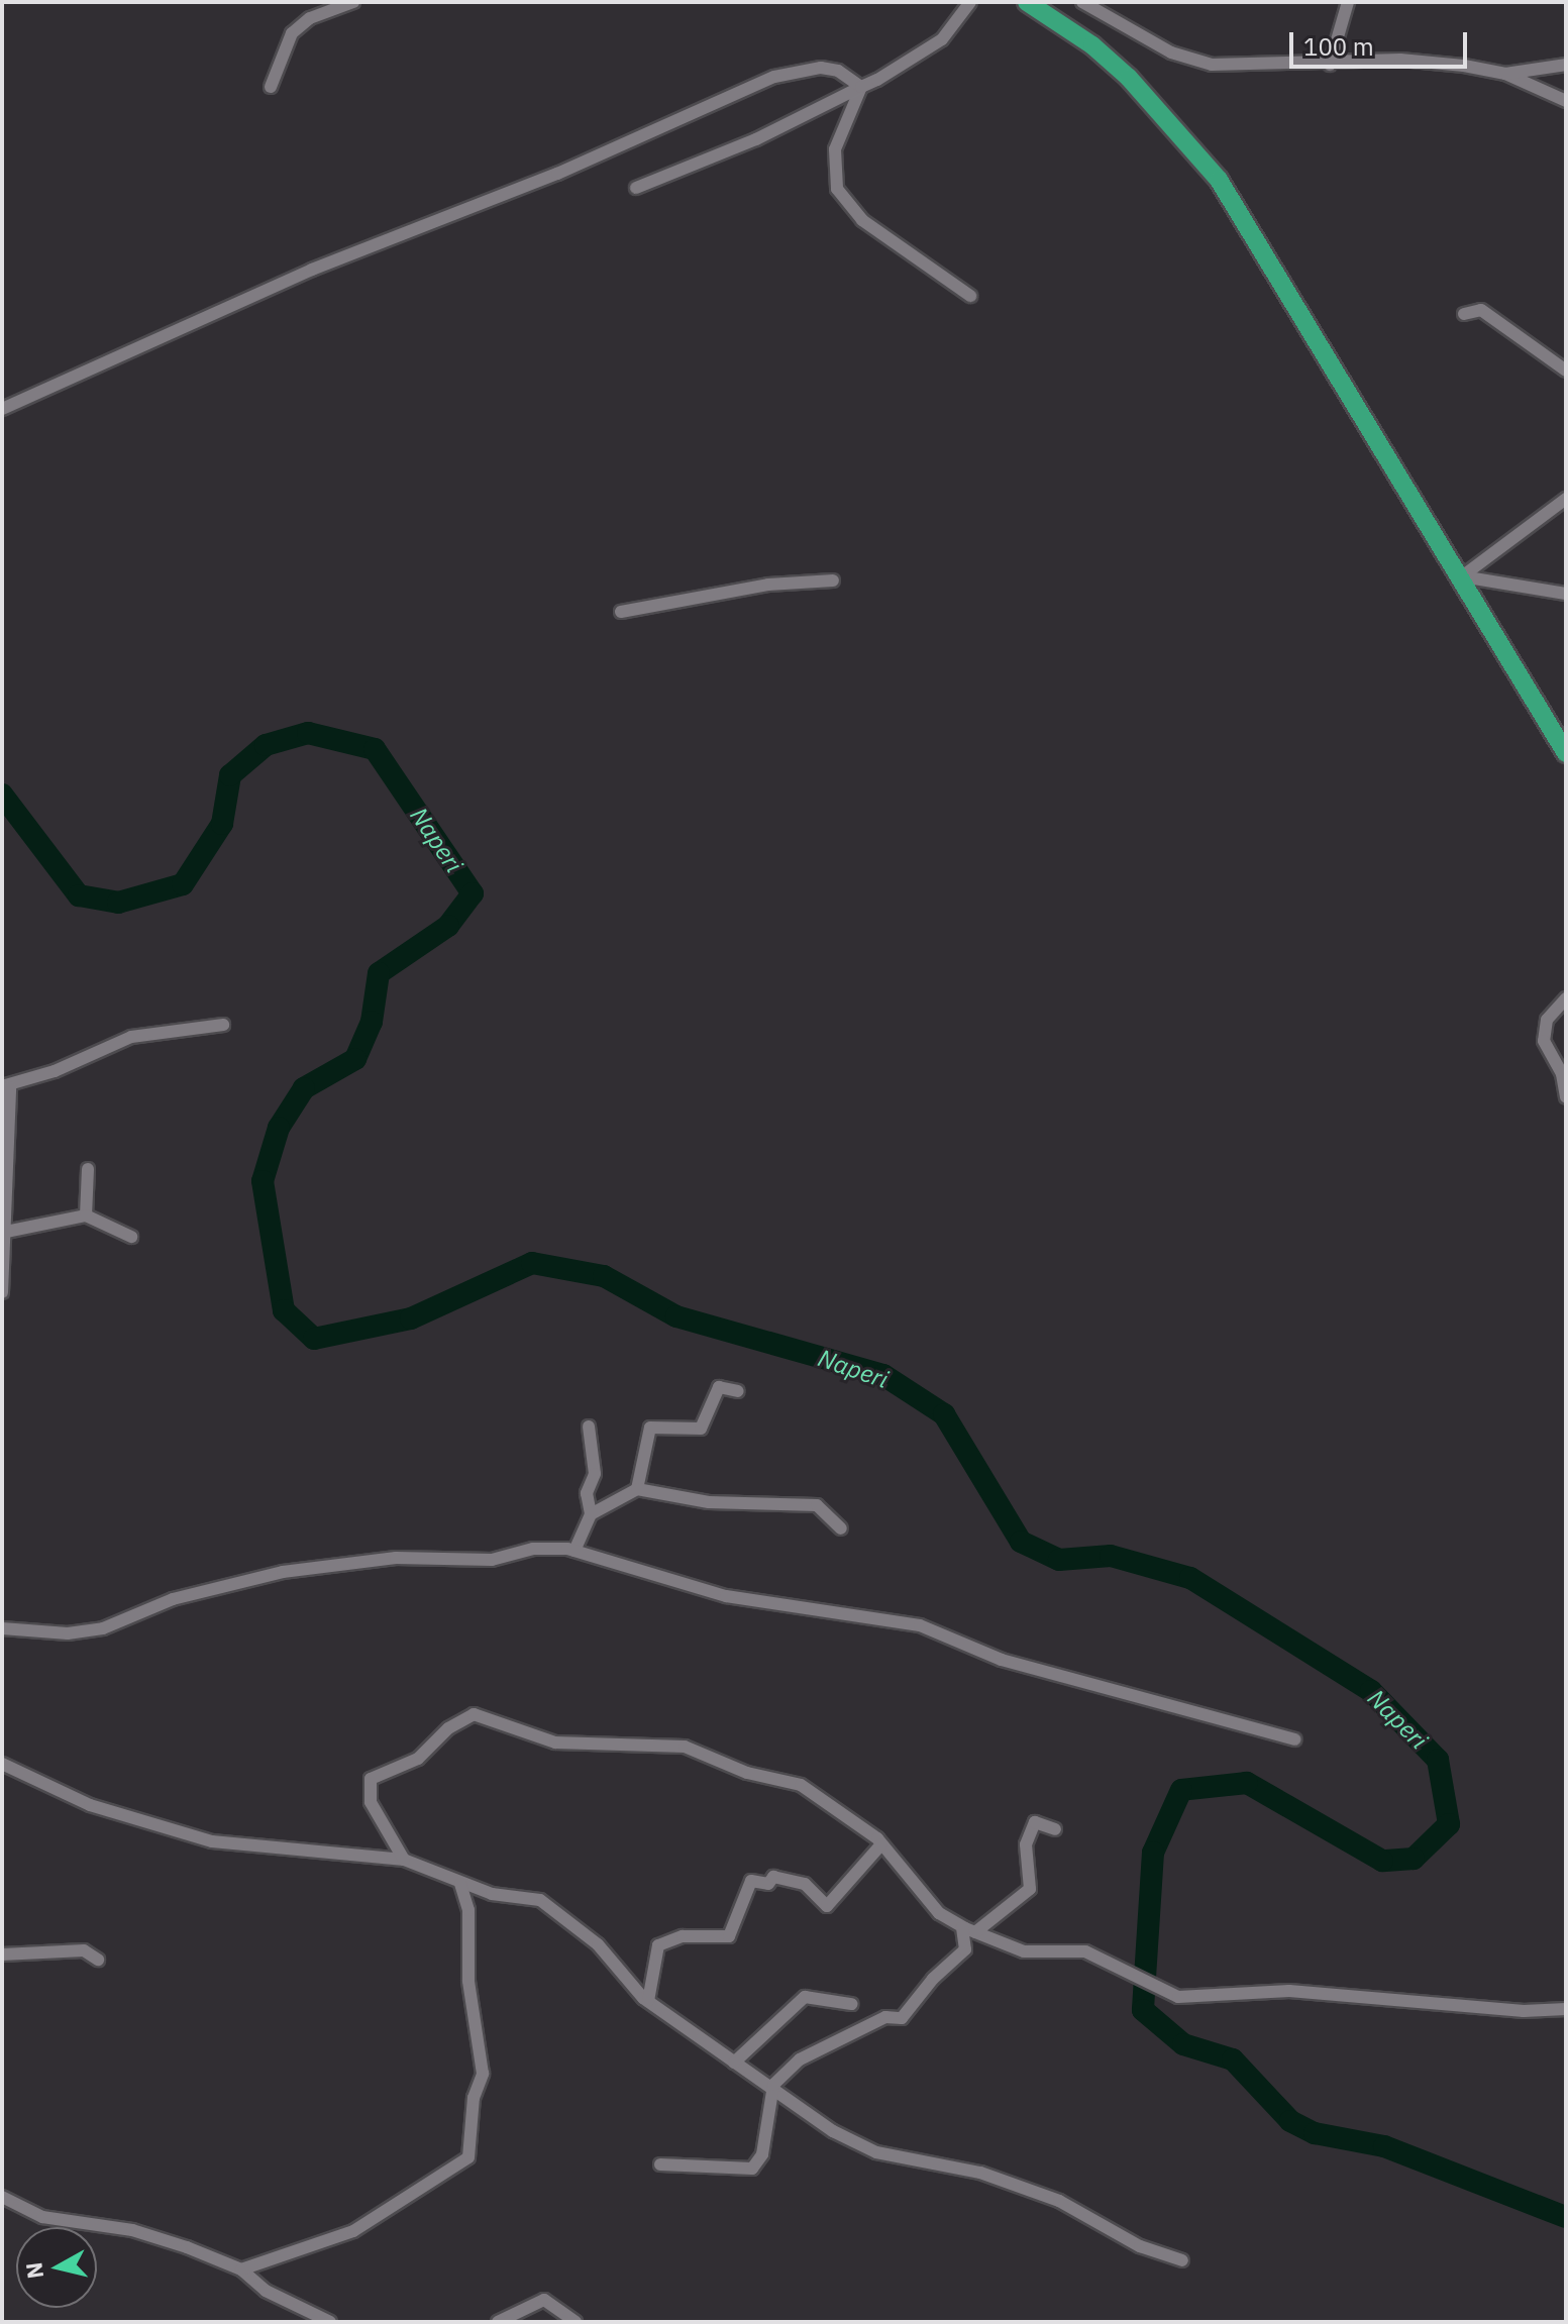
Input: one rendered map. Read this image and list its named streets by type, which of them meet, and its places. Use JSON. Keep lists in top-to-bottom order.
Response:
{
  "water": ["Naperi"],
  "scale_bar": "100 m",
  "north": "left"
}
